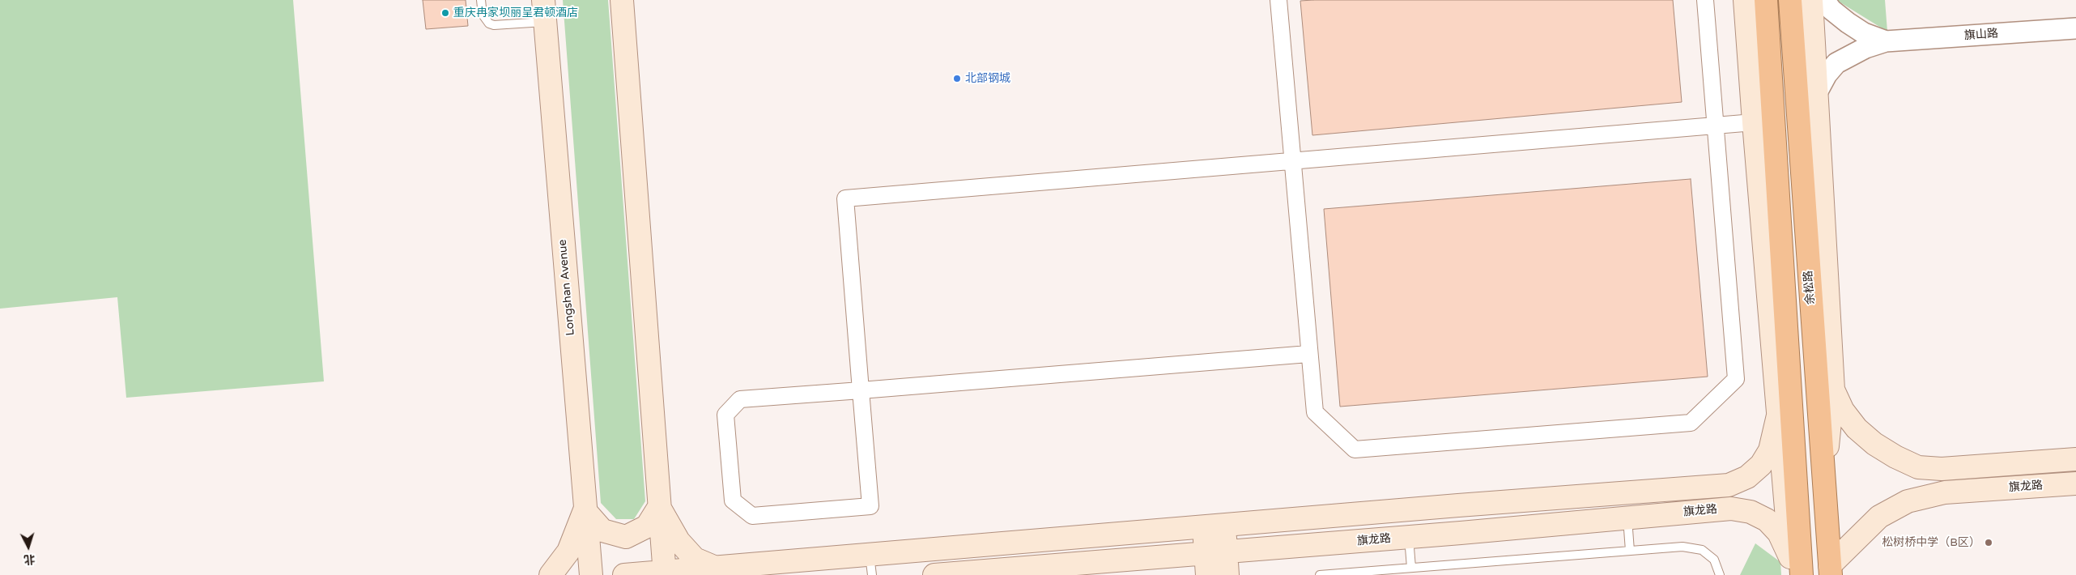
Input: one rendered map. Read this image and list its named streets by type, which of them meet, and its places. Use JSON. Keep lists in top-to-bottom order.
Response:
{
  "streets": {
    "highway": ["余松路"],
    "main road": ["Longshan Avenue", "旗龙路"],
    "street": ["旗山路"]
  },
  "crossings": [
    ["余松路", "旗龙路"]
  ],
  "places": ["重庆冉家坝丽呈君顿酒店", "北部钢城", "松树桥中学（B区）"],
  "north": "bottom"
}
